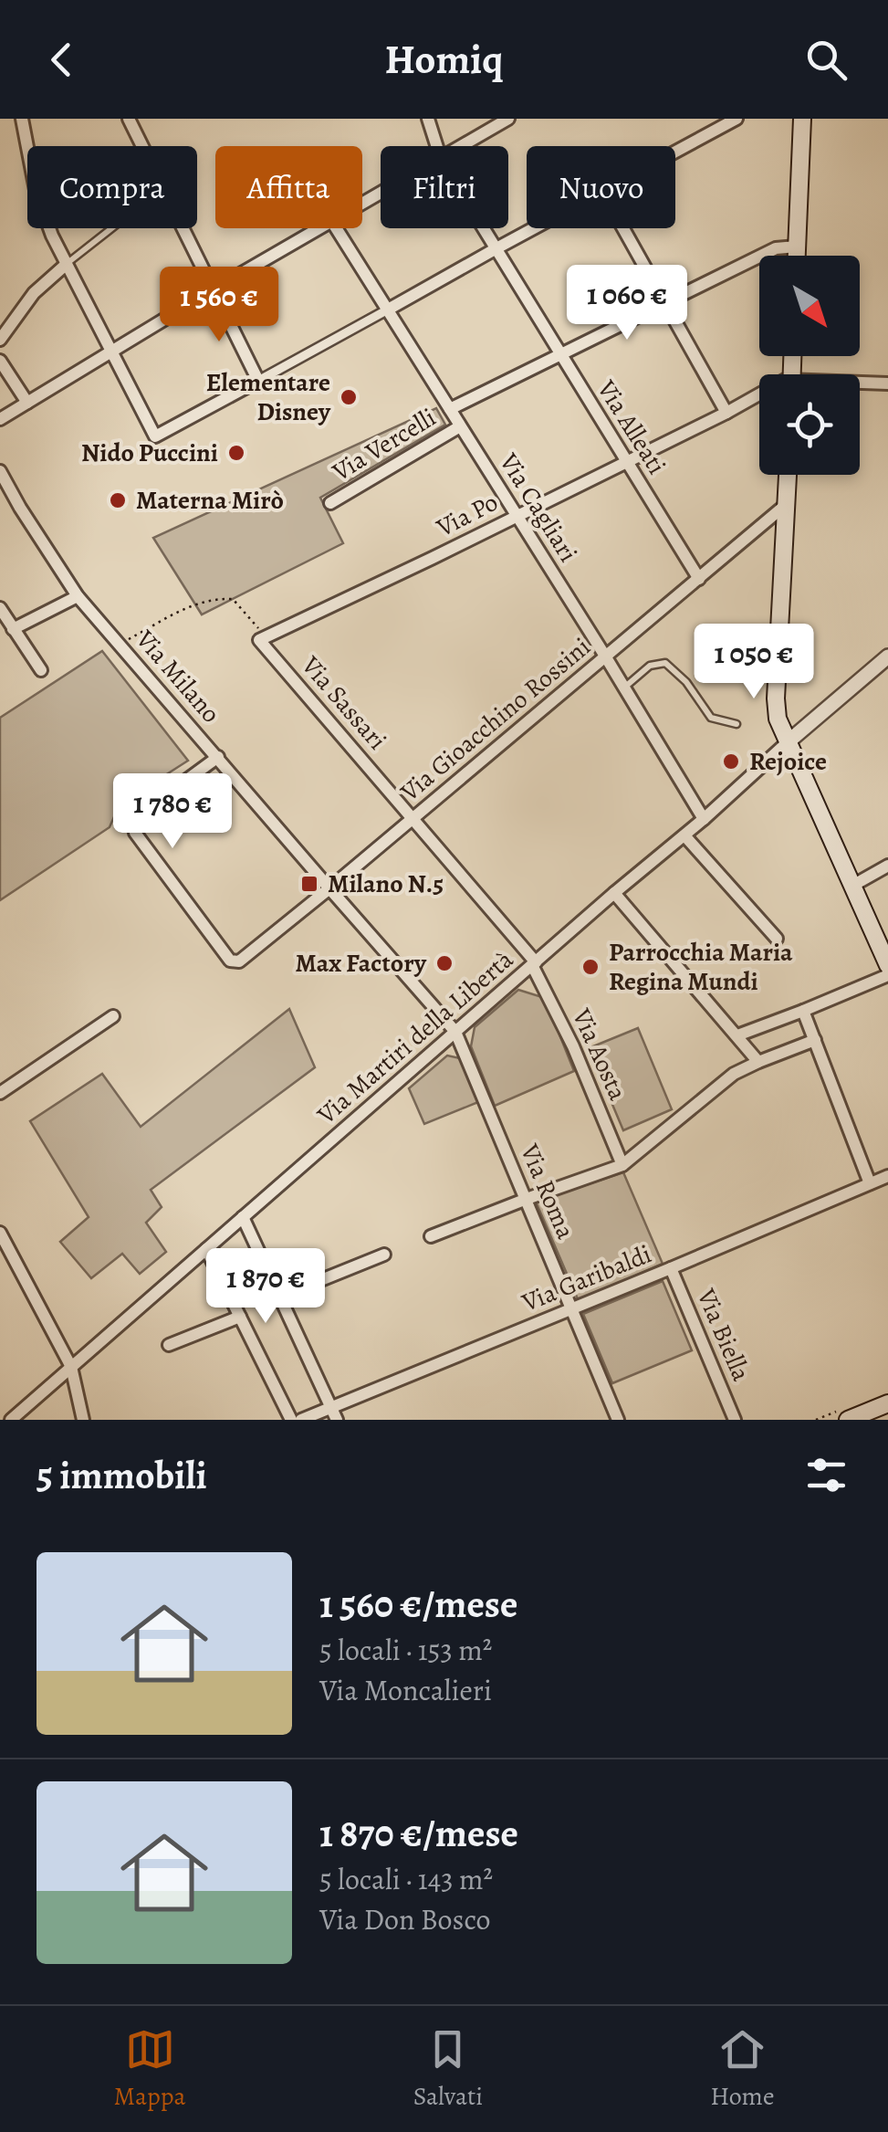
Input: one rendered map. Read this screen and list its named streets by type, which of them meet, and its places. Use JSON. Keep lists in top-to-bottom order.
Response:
{
  "streets": {
    "street": [
      "Via Alleati",
      "Via Vercelli",
      "Via Cagliari",
      "Via Po",
      "Via Milano",
      "Via Sassari",
      "Via Gioacchino Rossini",
      "Via Martiri della Libertà",
      "Via Aosta",
      "Via Roma",
      "Via Garibaldi",
      "Via Biella"
    ]
  },
  "crossings": [
    ["Via Alleati", "Via Po"],
    ["Via Alleati", "Via Gioacchino Rossini"],
    ["Via Vercelli", "Via Cagliari"],
    ["Via Cagliari", "Via Po"],
    ["Via Cagliari", "Via Gioacchino Rossini"],
    ["Via Cagliari", "Via Martiri della Libertà"],
    ["Via Po", "Via Sassari"],
    ["Via Milano", "Via Gioacchino Rossini"],
    ["Via Milano", "Via Martiri della Libertà"],
    ["Via Milano", "Via Roma"],
    ["Via Sassari", "Via Gioacchino Rossini"],
    ["Via Sassari", "Via Martiri della Libertà"],
    ["Via Sassari", "Via Aosta"],
    ["Via Martiri della Libertà", "Via Aosta"],
    ["Via Martiri della Libertà", "Via Roma"],
    ["Via Roma", "Via Garibaldi"],
    ["Via Garibaldi", "Via Biella"]
  ],
  "places": {
    "other": [
      "Elementare Disney",
      "Nido Puccini",
      "Materna Mirò",
      "Rejoice",
      "Max Factory",
      "Parrocchia Maria Regina Mundi"
    ],
    "transit": ["Milano N.5"]
  },
  "north": "bottom right",
  "page": {
    "header": "Homiq",
    "chip": [
      "Compra",
      "Affitta",
      "Filtri",
      "Nuovo"
    ],
    "price": [
      "1 060 €",
      "1 560 €",
      "1 050 €",
      "1 780 €",
      "1 870 €"
    ],
    "heading": "5 immobili",
    "list": [
      {
        "name": "1 560 €/mese",
        "note": "5 locali · 153 m² · Via Moncalieri"
      },
      {
        "name": "1 870 €/mese",
        "note": "5 locali · 143 m² · Via Don Bosco"
      }
    ],
    "tabs": ["Mappa", "Salvati", "Home"]
  }
}
